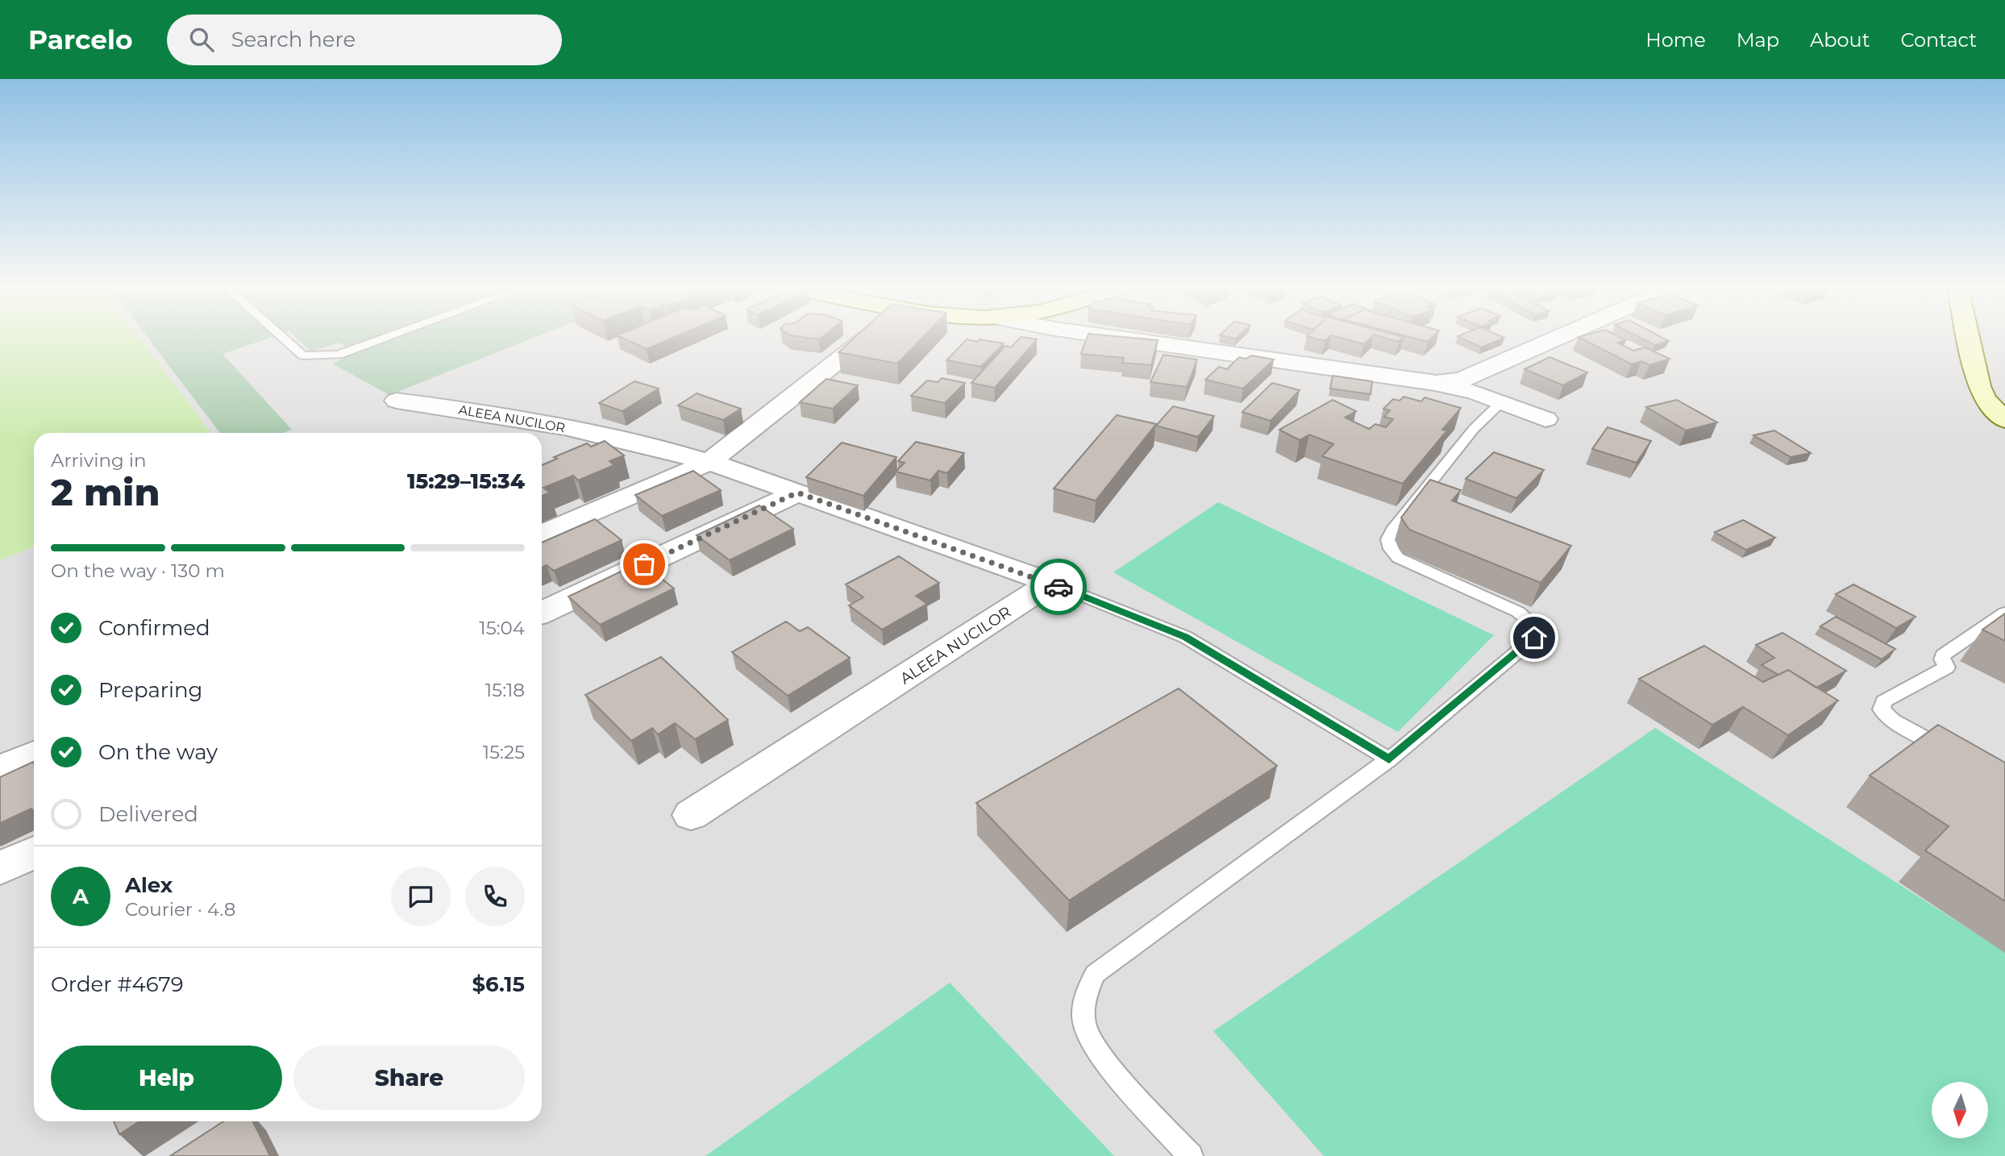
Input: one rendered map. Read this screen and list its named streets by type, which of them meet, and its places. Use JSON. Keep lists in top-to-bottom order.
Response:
{
  "streets": {
    "street": ["ALEEA NUCILOR"]
  },
  "north": "bottom",
  "page": {
    "header": "Parcelo",
    "search": "Search here",
    "nav": [
      "Home",
      "Map",
      "About",
      "Contact"
    ],
    "heading": ["2 min", "Arriving in", "15:29–15:34"],
    "panel": [
      "Alex",
      "Courier · 4.8",
      "Order #4679",
      "$6.15"
    ],
    "bar": "On the way · 130 m",
    "list": [
      ["Confirmed", "15:04"],
      ["Preparing", "15:18"],
      ["On the way", "15:25"],
      "Delivered"
    ],
    "round": "A",
    "buttons": ["Help", "Share"]
  }
}
